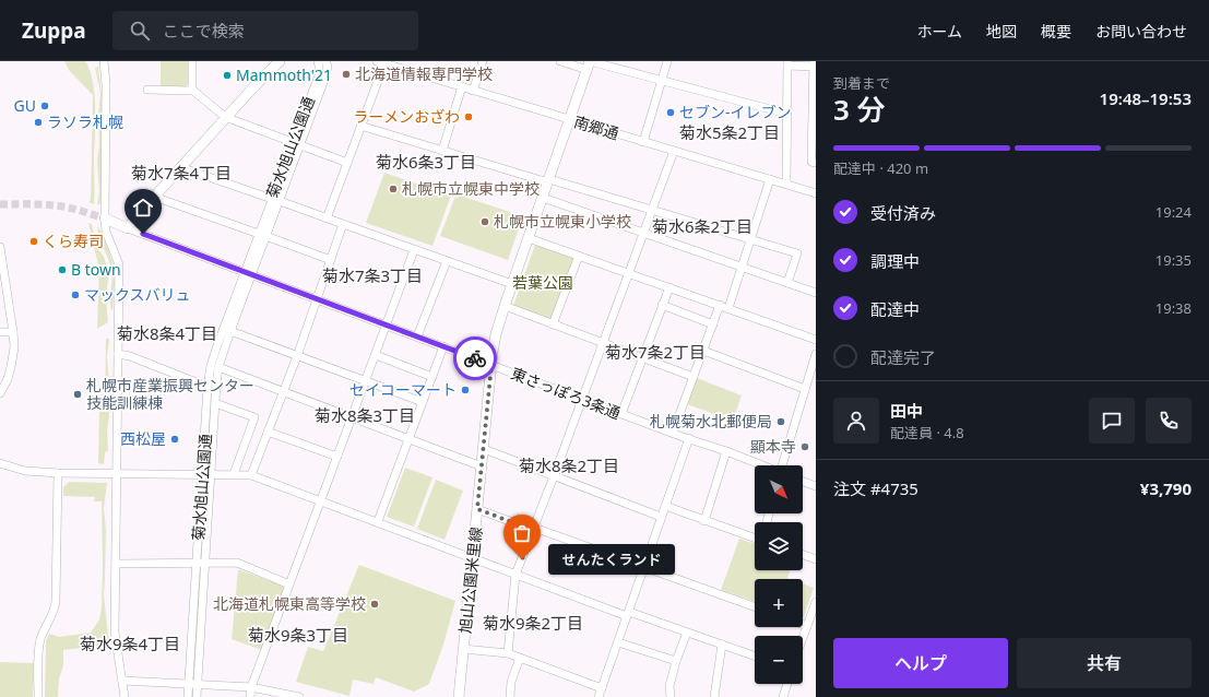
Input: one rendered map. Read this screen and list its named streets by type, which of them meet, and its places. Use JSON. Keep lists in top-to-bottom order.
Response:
{
  "streets": {
    "main road": ["東さっぽろ3条通", "旭山公園米里線"],
    "street": ["南郷通", "菊水旭山公園通"]
  },
  "crossings": [
    ["南郷通", "旭山公園米里線"],
    ["菊水旭山公園通", "東さっぽろ3条通"],
    ["東さっぽろ3条通", "旭山公園米里線"]
  ],
  "districts": [
    "菊水5条2丁目",
    "菊水6条3丁目",
    "菊水7条4丁目",
    "菊水6条2丁目",
    "菊水7条3丁目",
    "菊水8条4丁目",
    "菊水7条2丁目",
    "菊水8条3丁目",
    "菊水8条2丁目",
    "菊水9条2丁目",
    "菊水9条3丁目",
    "菊水9条4丁目"
  ],
  "parks": ["若葉公園"],
  "places": [
    "北海道情報専門学校",
    "Mammoth'21",
    "GU",
    "セブン-イレブン",
    "ラーメンおざわ",
    "ラソラ札幌",
    "札幌市立幌東中学校",
    "札幌市立幌東小学校",
    "くら寿司",
    "B town",
    "マックスバリュ",
    "セイコーマート",
    "札幌市産業振興センター 技能訓練棟",
    "札幌菊水北郵便局",
    "西松屋",
    "顯本寺",
    "せんたくランド",
    "北海道札幌東高等学校"
  ],
  "north": "bottom right",
  "page": {
    "header": "Zuppa",
    "search": "ここで検索",
    "nav": [
      "ホーム",
      "地図",
      "概要",
      "お問い合わせ"
    ],
    "heading": ["3 分", "到着まで", "19:48–19:53"],
    "panel": [
      "田中",
      "配達員 · 4.8",
      "注文 #4735",
      "¥3,790"
    ],
    "bar": "配達中 · 420 m",
    "list": [
      ["受付済み", "19:24"],
      ["調理中", "19:35"],
      ["配達中", "19:38"],
      "配達完了"
    ],
    "map_buttons": ["+", "−"],
    "bubble": "せんたくランド",
    "buttons": ["ヘルプ", "共有"]
  }
}
